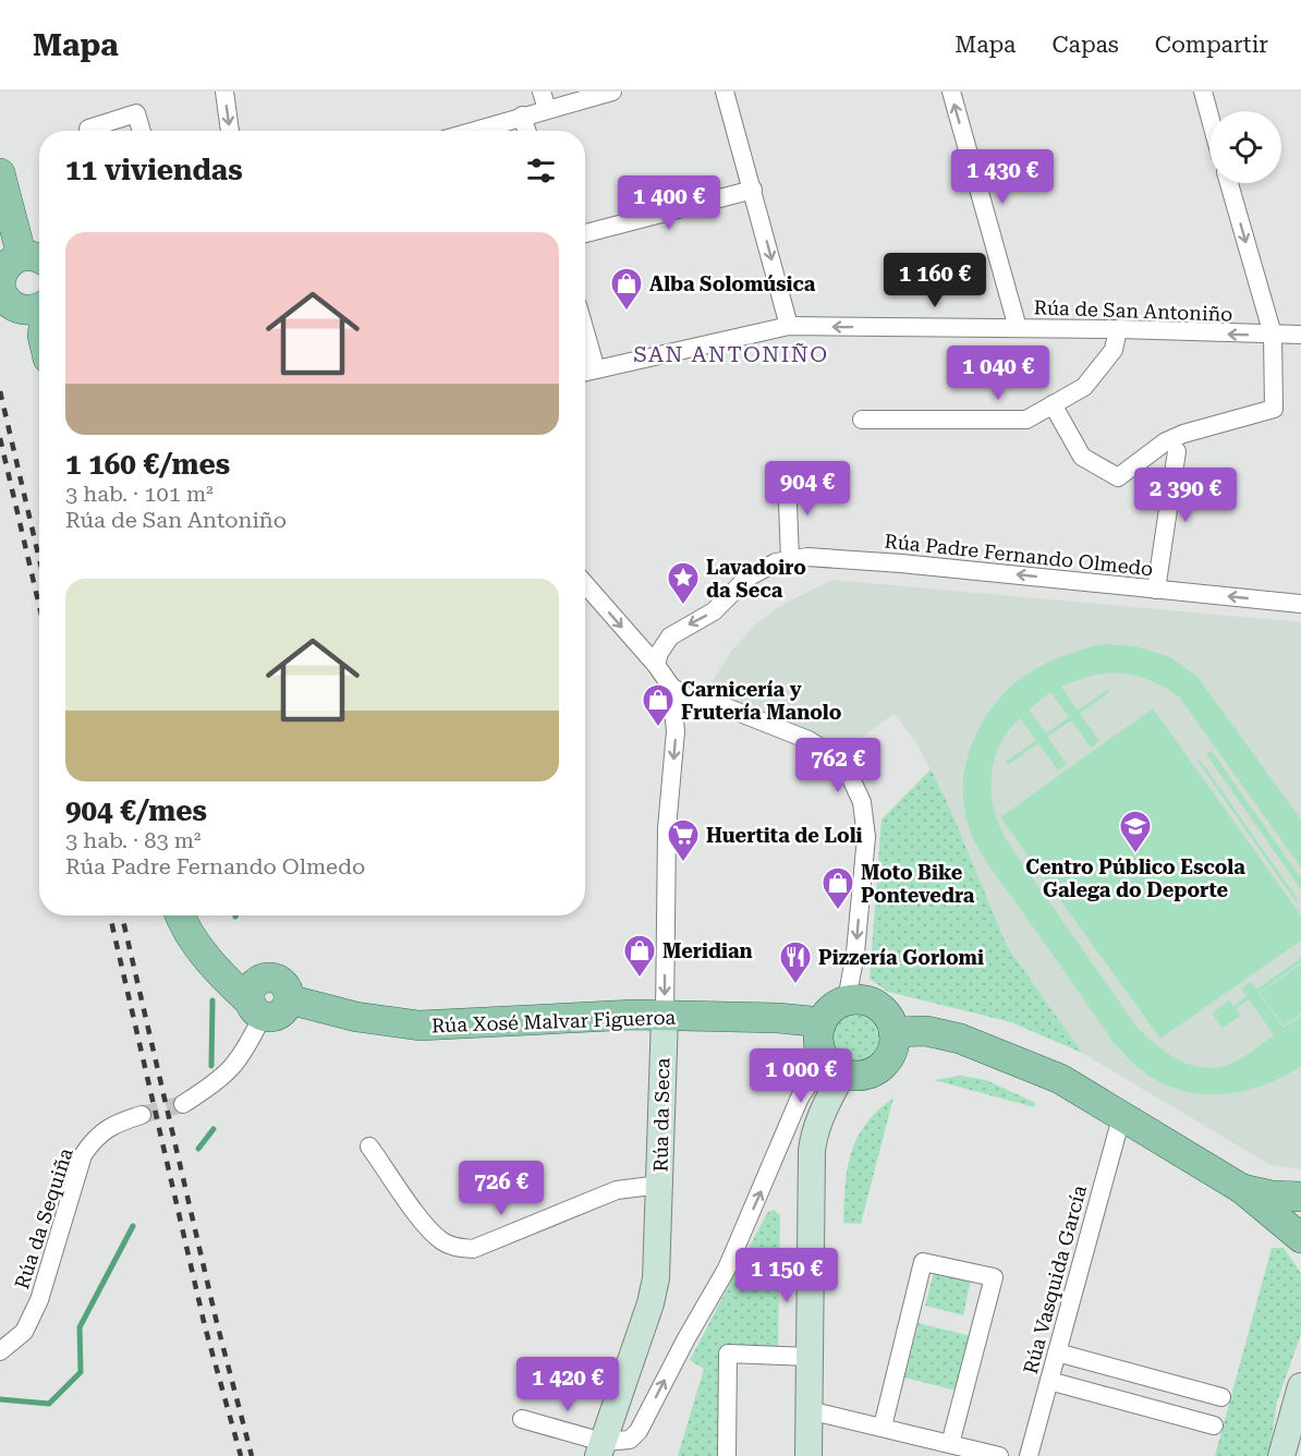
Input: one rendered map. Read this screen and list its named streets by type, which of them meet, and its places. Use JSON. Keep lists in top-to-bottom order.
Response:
{
  "streets": {
    "main road": ["Rúa Xosé Malvar Figueroa"],
    "street": [
      "Rúa de San Antoniño",
      "Rúa Padre Fernando Olmedo",
      "Rúa da Seca",
      "Rúa da Sequiña",
      "Rúa Vasquida García"
    ]
  },
  "crossings": [
    ["Rúa Xosé Malvar Figueroa", "Rúa da Seca"]
  ],
  "one_way": ["Rúa Padre Fernando Olmedo", "Rúa da Seca"],
  "districts": ["SAN ANTONIÑO"],
  "places": {
    "shop": [
      "Alba Solomúsica",
      "Carnicería y Frutería Manolo",
      "Moto Bike Pontevedra",
      "Meridian"
    ],
    "place": ["Lavadoiro da Seca"],
    "school or university": ["Centro Público Escola Galega do Deporte"],
    "supermarket": ["Huertita de Loli"],
    "restaurant": ["Pizzería Gorlomi"]
  },
  "page": {
    "header": "Mapa",
    "nav": ["Mapa", "Capas", "Compartir"],
    "heading": "11 viviendas",
    "price": [
      "1 430 €",
      "1 400 €",
      "1 160 €",
      "1 040 €",
      "904 €",
      "2 390 €",
      "762 €",
      "1 000 €",
      "726 €",
      "1 150 €",
      "1 420 €"
    ],
    "list": [
      {
        "name": "1 160 €/mes",
        "note": "3 hab. · 101 m² · Rúa de San Antoniño"
      },
      {
        "name": "904 €/mes",
        "note": "3 hab. · 83 m² · Rúa Padre Fernando Olmedo"
      }
    ]
  }
}
